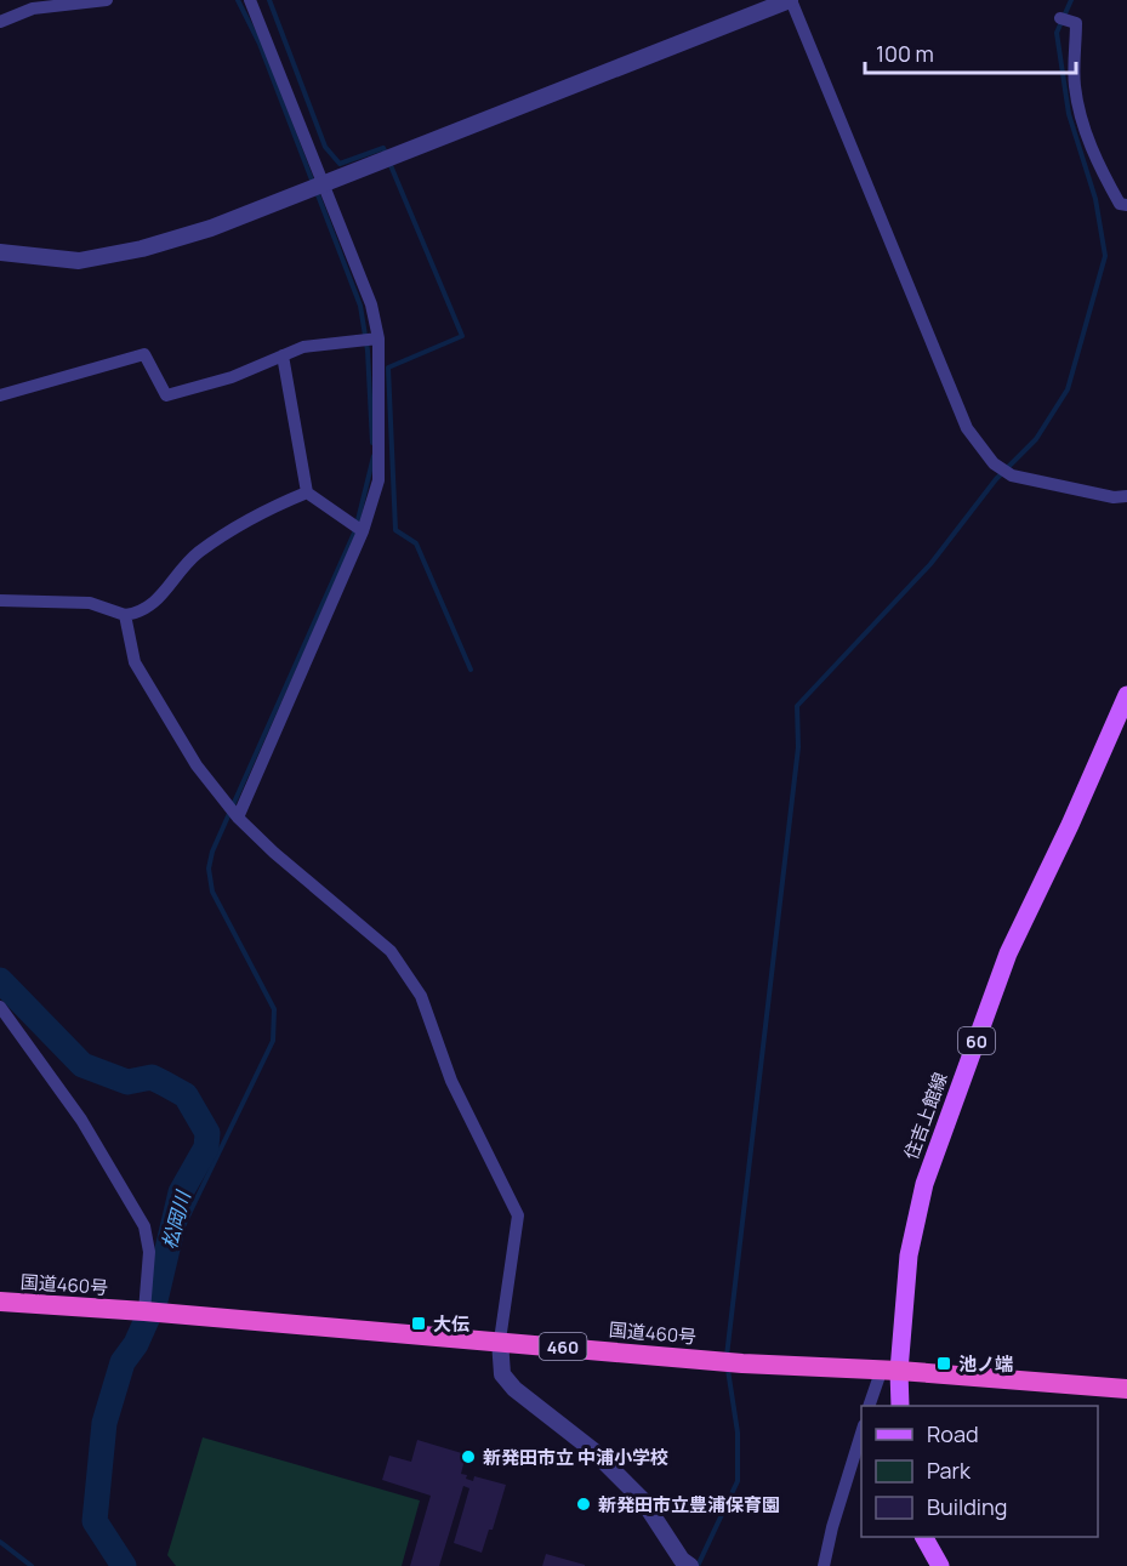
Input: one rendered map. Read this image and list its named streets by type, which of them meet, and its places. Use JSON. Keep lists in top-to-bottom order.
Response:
{
  "streets": {
    "highway": ["国道460号", "460"],
    "main road": ["60", "住吉上館線"]
  },
  "crossings": [
    ["住吉上館線", "国道460号"]
  ],
  "water": ["松岡川"],
  "places": {
    "transit": ["大伝", "池ノ端"],
    "other": ["新発田市立 中浦小学校", "新発田市立豊浦保育園"]
  },
  "legend": ["Road", "Park", "Building"],
  "scale_bar": "100 m"
}
